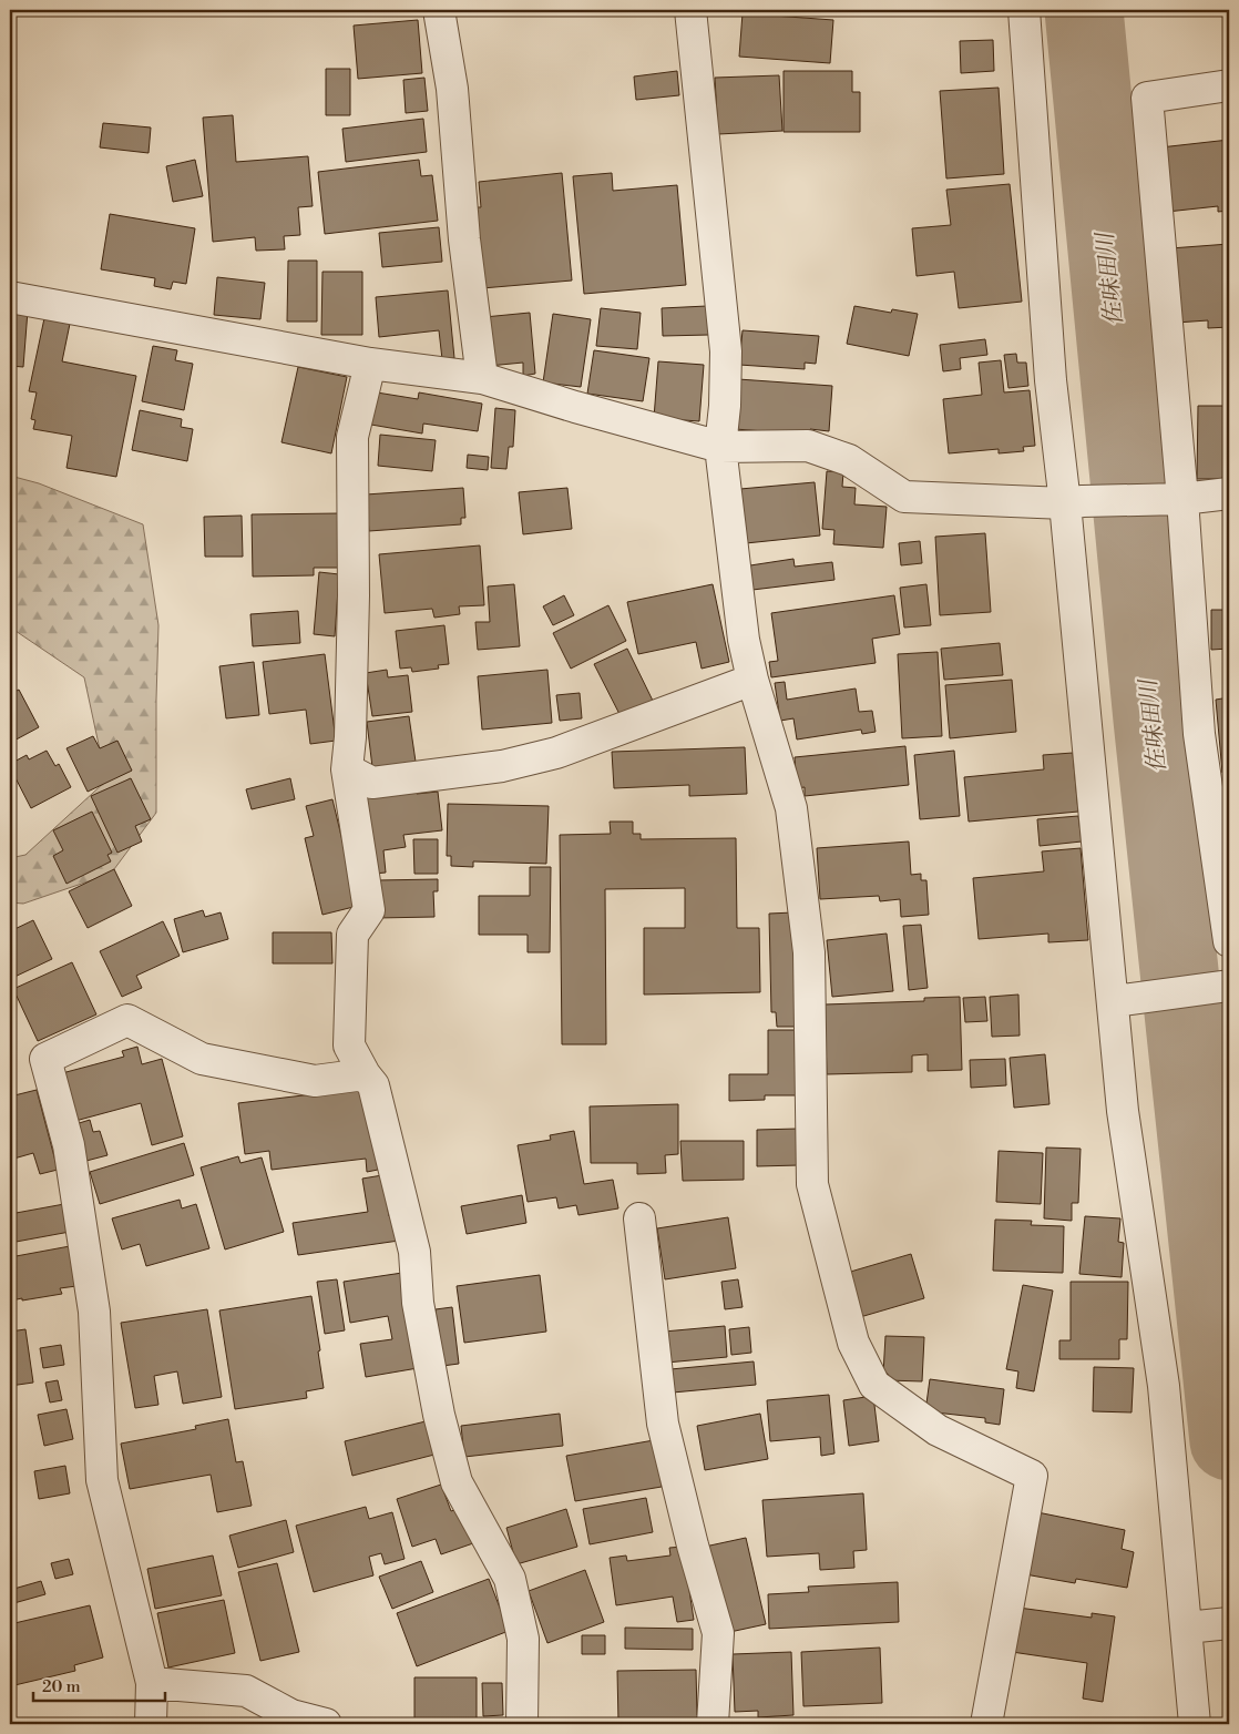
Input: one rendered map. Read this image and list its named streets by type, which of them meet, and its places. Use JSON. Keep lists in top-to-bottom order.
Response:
{
  "water": ["佐味田川"],
  "scale_bar": "20 m"
}
